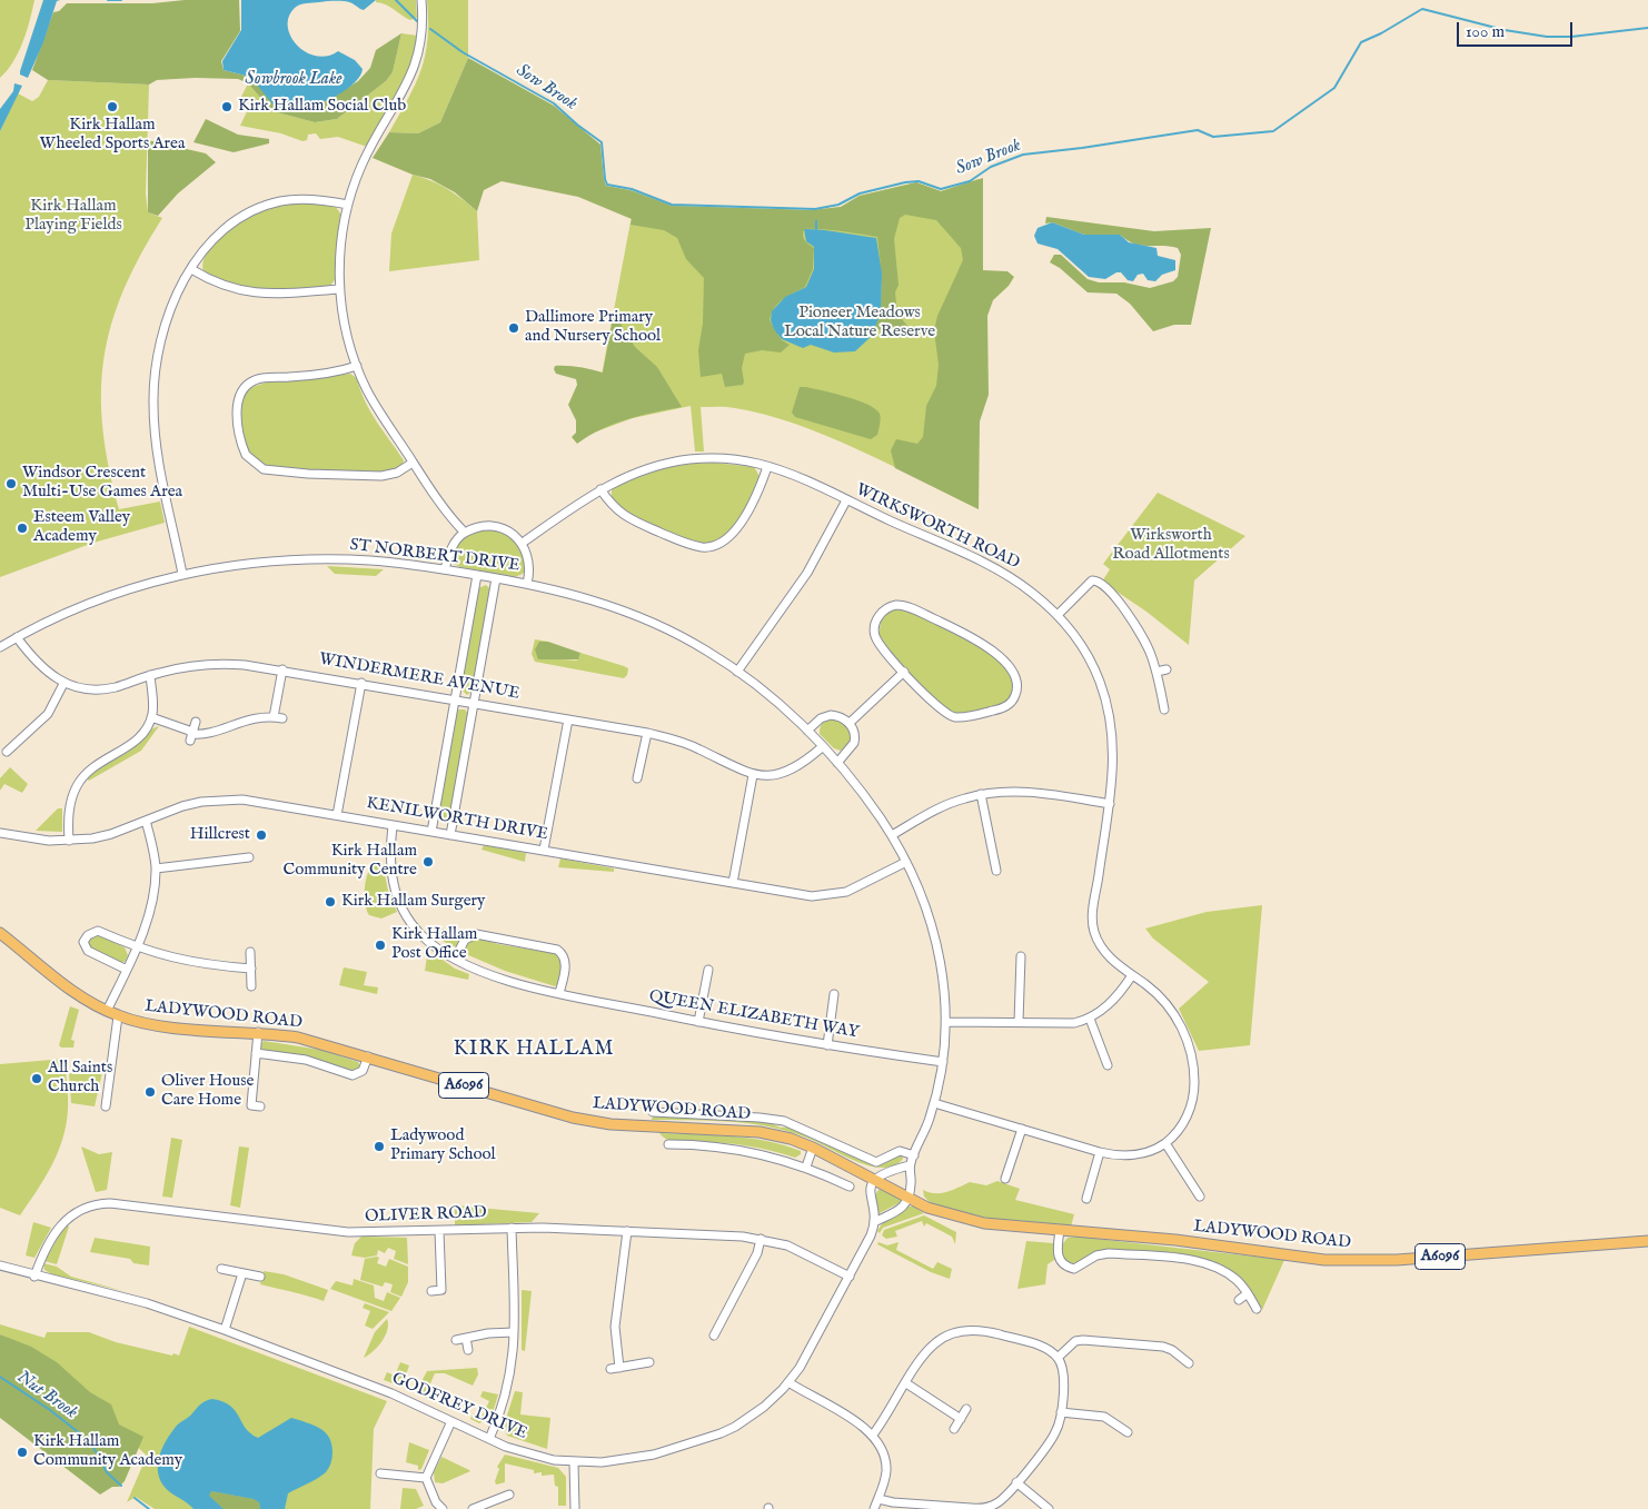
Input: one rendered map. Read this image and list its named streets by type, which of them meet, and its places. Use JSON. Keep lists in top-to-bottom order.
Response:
{
  "streets": {
    "main road": ["LADYWOOD ROAD", "A6096"],
    "street": [
      "WIRKSWORTH ROAD",
      "ST NORBERT DRIVE",
      "WINDERMERE AVENUE",
      "KENILWORTH DRIVE",
      "QUEEN ELIZABETH WAY",
      "OLIVER ROAD",
      "GODFREY DRIVE"
    ]
  },
  "crossings": [
    ["WIRKSWORTH ROAD", "ST NORBERT DRIVE"],
    ["ST NORBERT DRIVE", "WINDERMERE AVENUE"],
    ["ST NORBERT DRIVE", "KENILWORTH DRIVE"],
    ["ST NORBERT DRIVE", "LADYWOOD ROAD"],
    ["ST NORBERT DRIVE", "QUEEN ELIZABETH WAY"],
    ["KENILWORTH DRIVE", "QUEEN ELIZABETH WAY"],
    ["LADYWOOD ROAD", "GODFREY DRIVE"],
    ["OLIVER ROAD", "GODFREY DRIVE"]
  ],
  "districts": ["KIRK HALLAM"],
  "water": ["Sowbrook Lake", "Sow Brook", "Nut Brook"],
  "parks": ["Kirk Hallam Playing Fields", "Pioneer Meadows Local Nature Reserve", "Wirksworth Road Allotments"],
  "places": [
    "Kirk Hallam Wheeled Sports Area",
    "Kirk Hallam Social Club",
    "Dallimore Primary and Nursery School",
    "Windsor Crescent Multi-Use Games Area",
    "Esteem Valley Academy",
    "Hillcrest",
    "Kirk Hallam Community Centre",
    "Kirk Hallam Surgery",
    "Kirk Hallam Post Office",
    "All Saints Church",
    "Oliver House Care Home",
    "Ladywood Primary School",
    "Kirk Hallam Community Academy"
  ],
  "scale_bar": "100 m"
}
